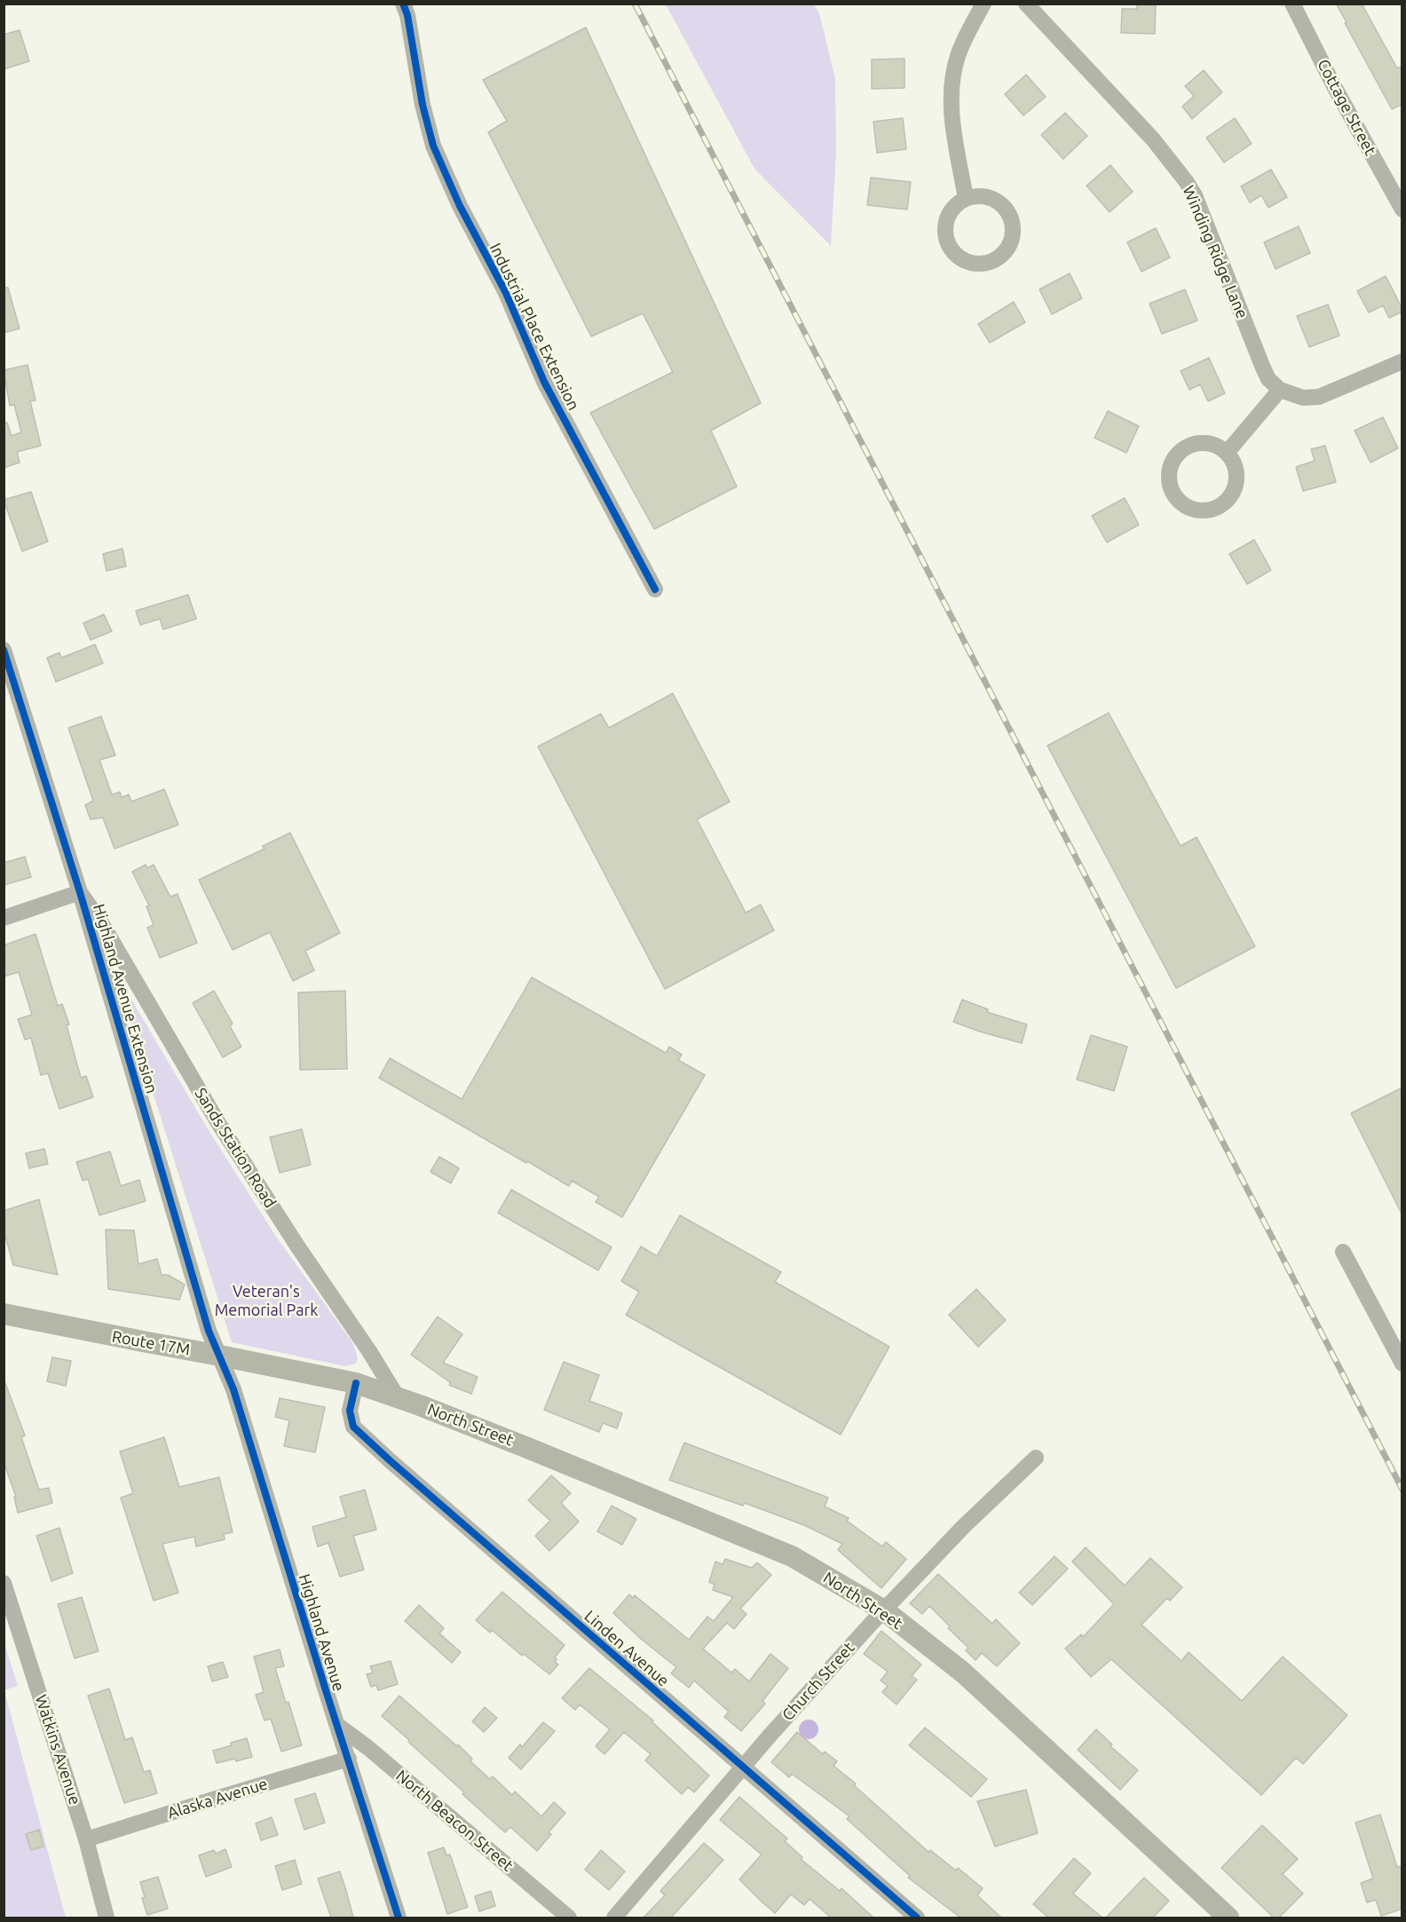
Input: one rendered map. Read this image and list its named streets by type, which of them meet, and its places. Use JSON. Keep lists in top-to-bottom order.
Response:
{
  "streets": {
    "main road": ["Route 17M", "North Street"],
    "street": [
      "Cottage Street",
      "Winding Ridge Lane",
      "Industrial Place Extension",
      "Highland Avenue Extension",
      "Sands Station Road",
      "Highland Avenue",
      "Linden Avenue",
      "Church Street",
      "Watkins Avenue",
      "Alaska Avenue",
      "North Beacon Street"
    ]
  },
  "crossings": [
    ["Highland Avenue Extension", "Sands Station Road"],
    ["Highland Avenue Extension", "Route 17M"],
    ["Highland Avenue Extension", "Highland Avenue"],
    ["Sands Station Road", "Route 17M"],
    ["Route 17M", "North Street"],
    ["Route 17M", "Highland Avenue"],
    ["Route 17M", "Linden Avenue"],
    ["North Street", "Church Street"],
    ["Highland Avenue", "Alaska Avenue"],
    ["Highland Avenue", "North Beacon Street"],
    ["Linden Avenue", "Church Street"],
    ["Watkins Avenue", "Alaska Avenue"]
  ],
  "parks": ["Veteran's Memorial Park"]
}
